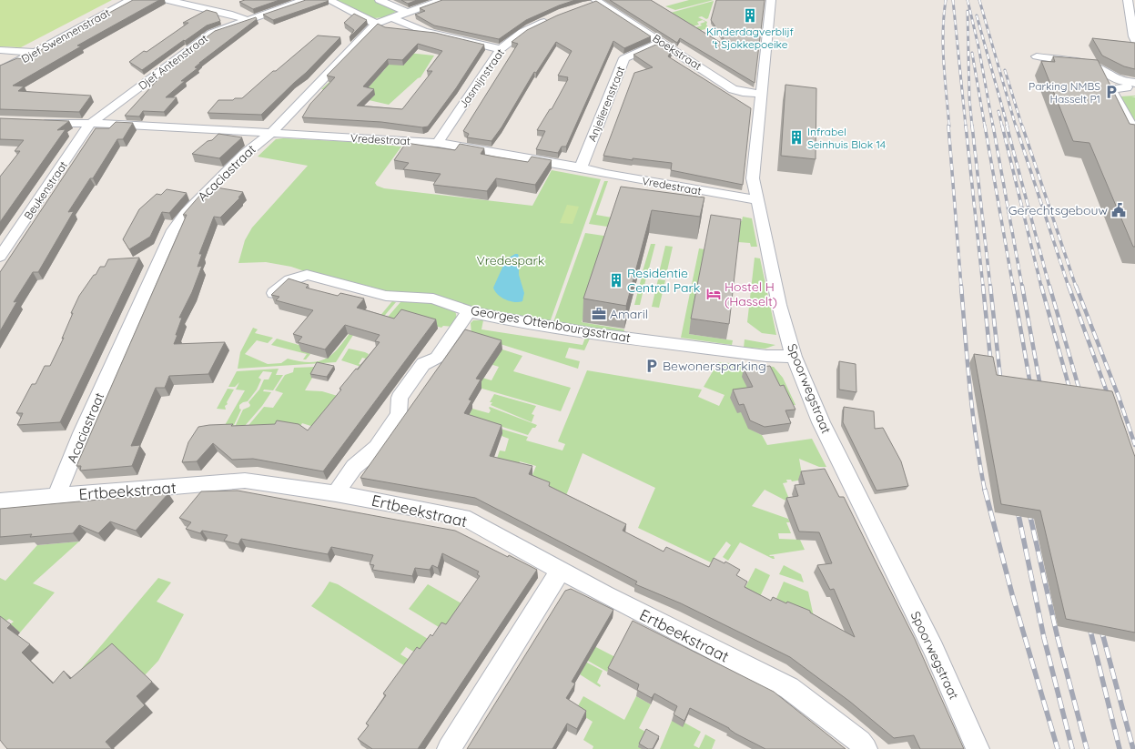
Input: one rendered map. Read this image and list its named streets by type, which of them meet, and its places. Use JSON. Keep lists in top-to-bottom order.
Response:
{
  "streets": {
    "street": [
      "Djef Swennenstraat",
      "Boekstraat",
      "Djef Antenstraat",
      "Jasmijnstraat",
      "Anjelierenstraat",
      "Vredestraat",
      "Acaciastraat",
      "Beukenstraat",
      "Georges Ottenbourgsstraat",
      "Spoorwegstraat",
      "Ertbeekstraat"
    ]
  },
  "crossings": [
    ["Boekstraat", "Anjelierenstraat"],
    ["Boekstraat", "Spoorwegstraat"],
    ["Djef Antenstraat", "Vredestraat"],
    ["Djef Antenstraat", "Beukenstraat"],
    ["Jasmijnstraat", "Vredestraat"],
    ["Anjelierenstraat", "Vredestraat"],
    ["Vredestraat", "Acaciastraat"],
    ["Vredestraat", "Beukenstraat"],
    ["Vredestraat", "Spoorwegstraat"],
    ["Acaciastraat", "Ertbeekstraat"],
    ["Georges Ottenbourgsstraat", "Spoorwegstraat"]
  ],
  "parks": ["Vredespark"],
  "places": {
    "building": ["Kinderdagverblijf 't Sjokkepoeike", "Infrabel Seinhuis Blok 14", "Residentie Central Park"],
    "parking": ["Parking NMBS Hasselt P1", "Bewonersparking"],
    "public building": ["Gerechtsgebouw"],
    "hotel": ["Hostel H (Hasselt)"],
    "office": ["Amaril"]
  }
}
